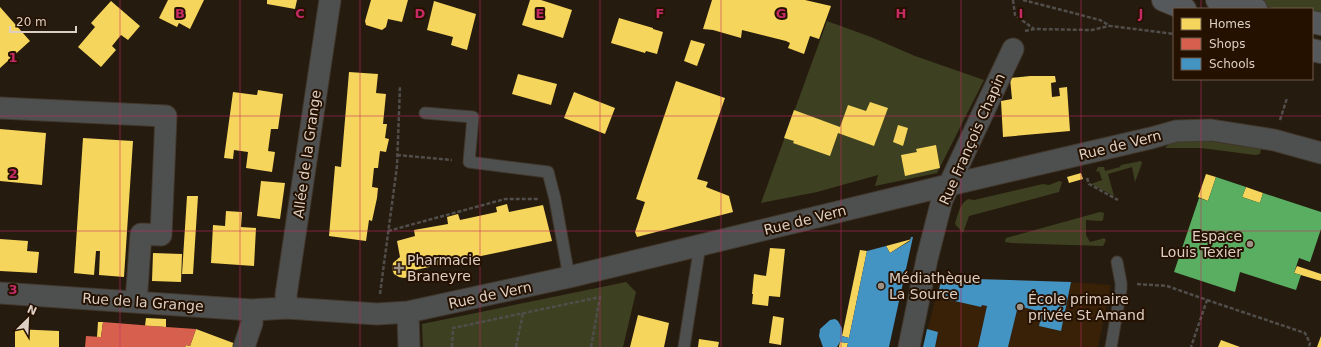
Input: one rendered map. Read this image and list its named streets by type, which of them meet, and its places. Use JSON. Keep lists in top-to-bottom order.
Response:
{
  "streets": {
    "street": [
      "Rue François Chapin",
      "Rue de Vern",
      "Allée de la Grange",
      "Rue de la Grange"
    ]
  },
  "crossings": [
    ["Rue François Chapin", "Rue de Vern"],
    ["Rue de Vern", "Allée de la Grange"],
    ["Rue de Vern", "Rue de la Grange"],
    ["Allée de la Grange", "Rue de la Grange"]
  ],
  "places": {
    "other": ["Espace Louis Texier", "Médiathèque La Source", "École primaire privée St Amand"],
    "health": ["Pharmacie Braneyre"]
  },
  "legend": ["Homes", "Shops", "Schools"],
  "scale_bar": "20 m",
  "north": "top right",
  "grid": {
    "columns": [
      "B",
      "C",
      "D",
      "E",
      "F",
      "G",
      "H",
      "I",
      "J"
    ],
    "rows": ["1", "2", "3"]
  }
}
